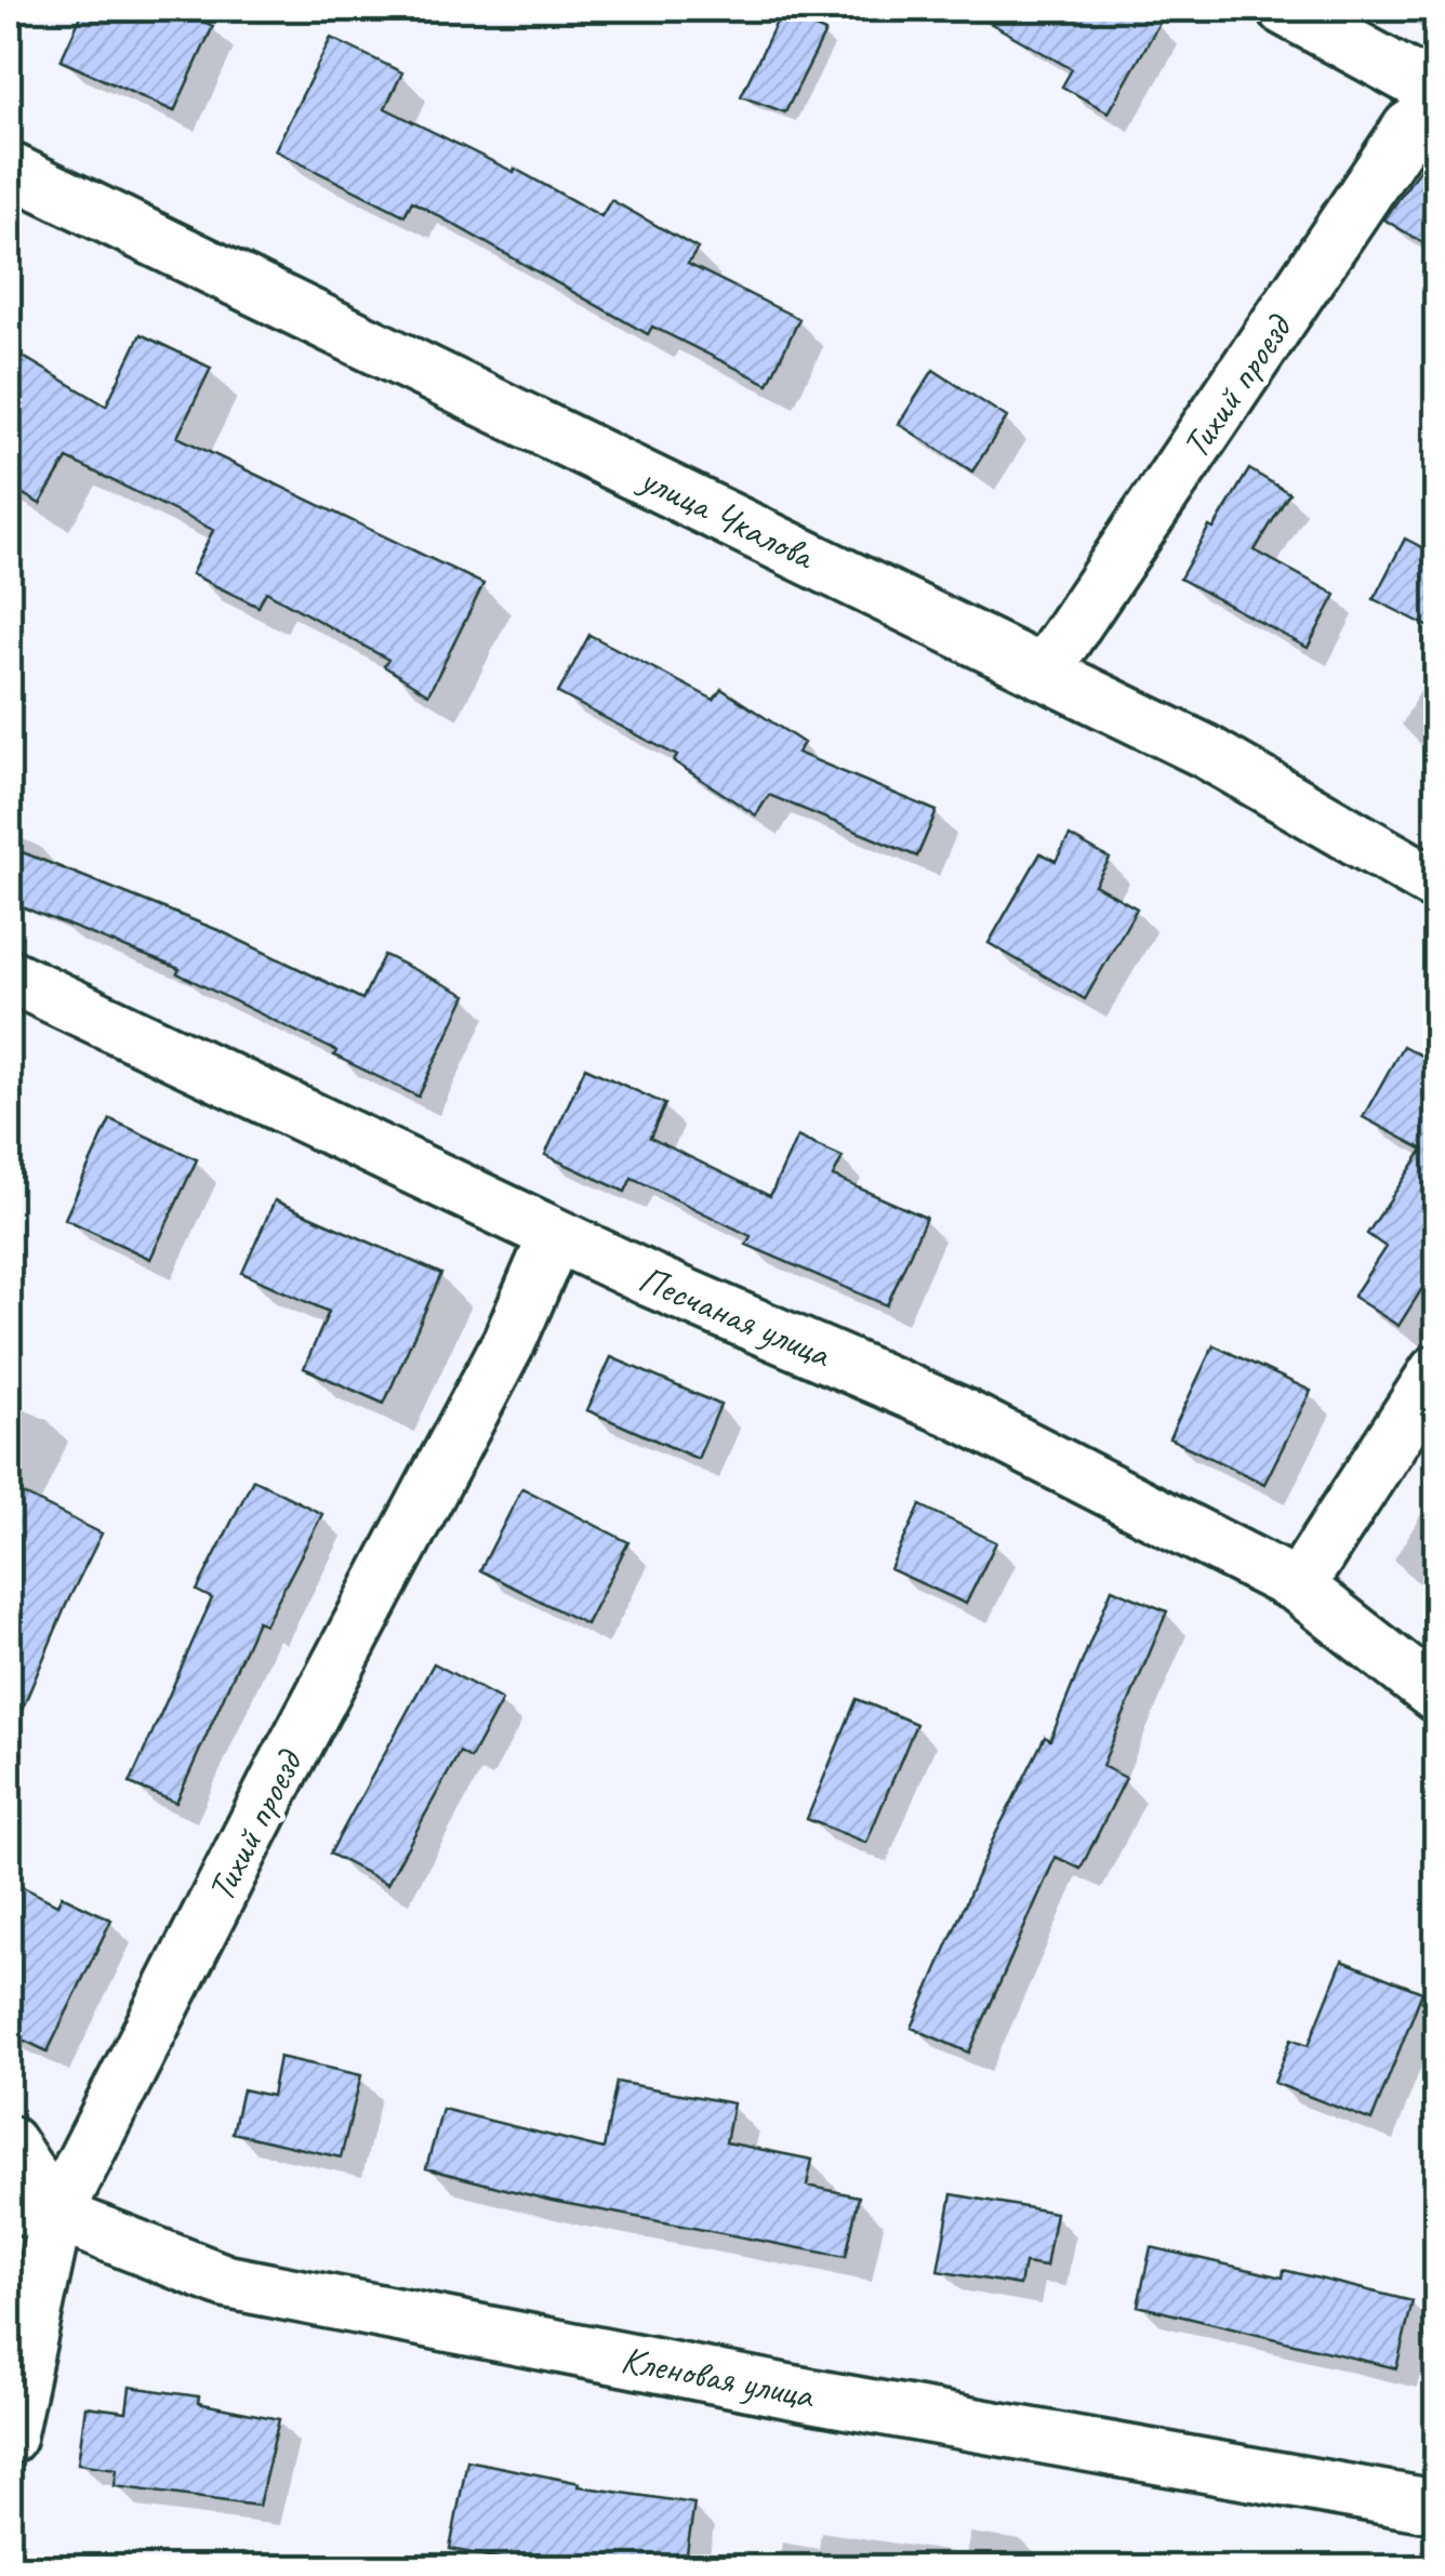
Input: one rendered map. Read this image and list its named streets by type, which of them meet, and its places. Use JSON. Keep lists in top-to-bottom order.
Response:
{
  "streets": {
    "street": [
      "Тихий проезд",
      "улица Чкалова",
      "Песчаная улица",
      "Кленовая улица"
    ]
  },
  "crossings": [
    ["Тихий проезд", "улица Чкалова"],
    ["Тихий проезд", "Песчаная улица"],
    ["Тихий проезд", "Кленовая улица"]
  ]
}
